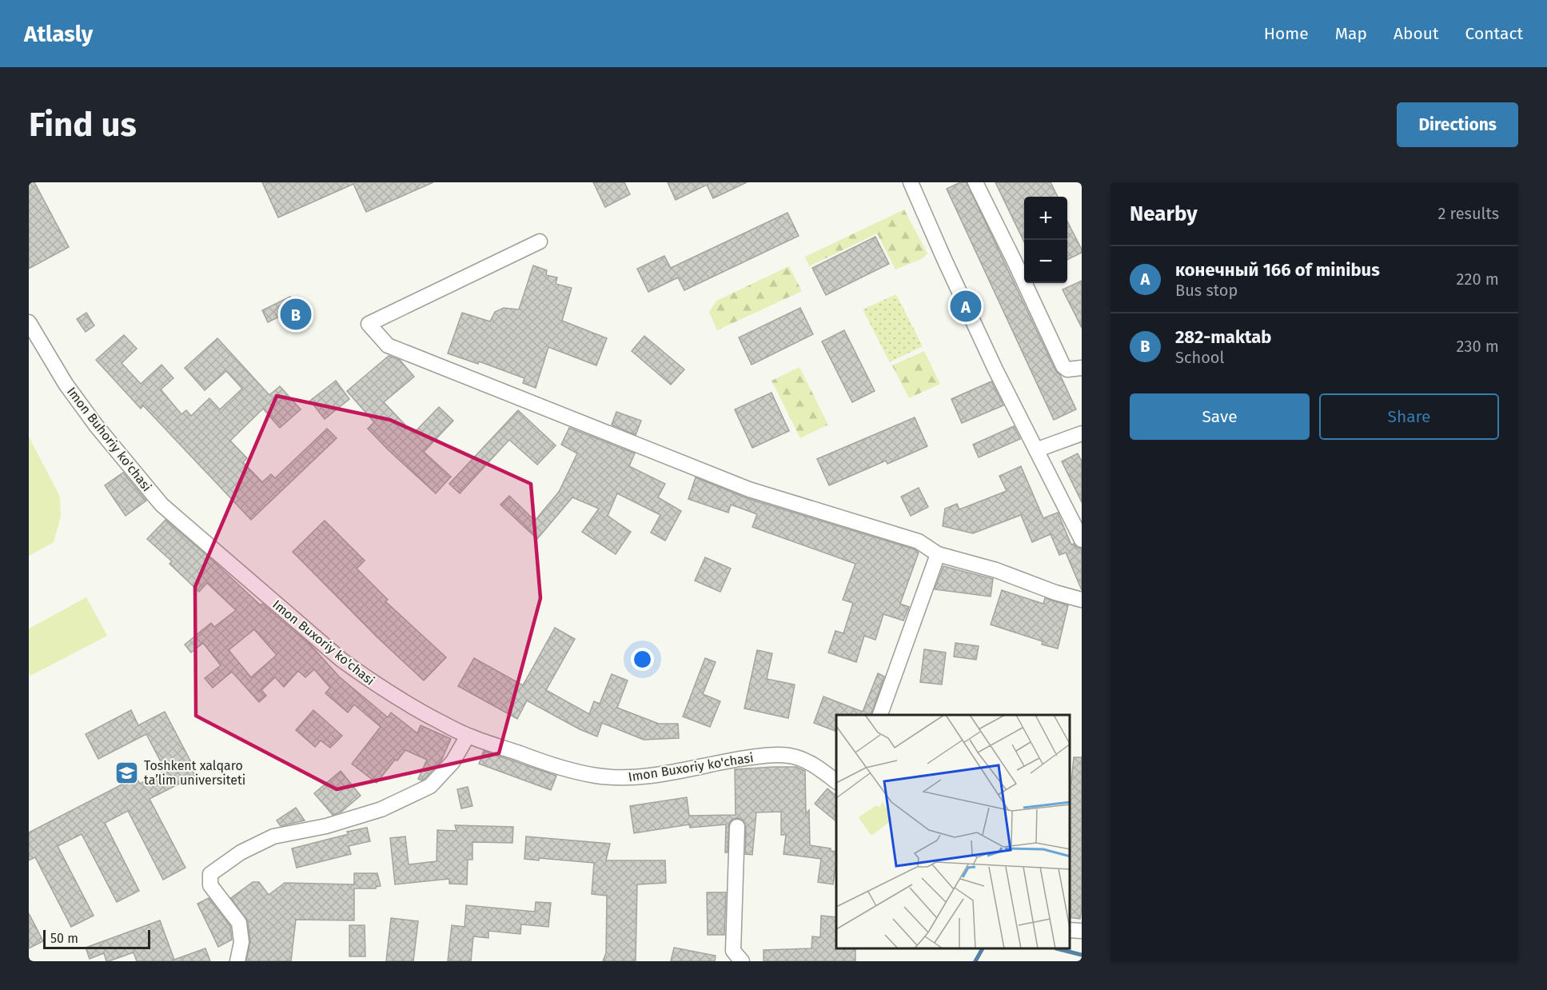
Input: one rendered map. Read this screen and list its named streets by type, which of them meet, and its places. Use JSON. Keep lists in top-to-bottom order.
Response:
{
  "streets": {
    "street": ["Imon Buhoriy ko'chasi", "Imon Buxoriy ko'chasi"]
  },
  "crossings": [
    ["Imon Buhoriy ko'chasi", "Imon Buxoriy ko'chasi"]
  ],
  "places": {
    "school or university": ["Toshkent xalqaro ta’lim universiteti"]
  },
  "scale_bar": "50 m",
  "page": {
    "header": "Atlasly",
    "nav": [
      "Home",
      "Map",
      "About",
      "Contact"
    ],
    "buttons": [
      "Directions",
      ["Save", "Share"]
    ],
    "title": "Find us",
    "heading": ["Nearby", "2 results"],
    "map_buttons": ["+", "−"],
    "list": [
      {
        "mark": "A",
        "name": "конечный 166 of minibus",
        "note": "Bus stop",
        "value": "220 m"
      },
      {
        "mark": "B",
        "name": "282-maktab",
        "note": "School",
        "value": "230 m"
      }
    ],
    "pins": ["A", "B"],
    "scale": "50 m"
  }
}
